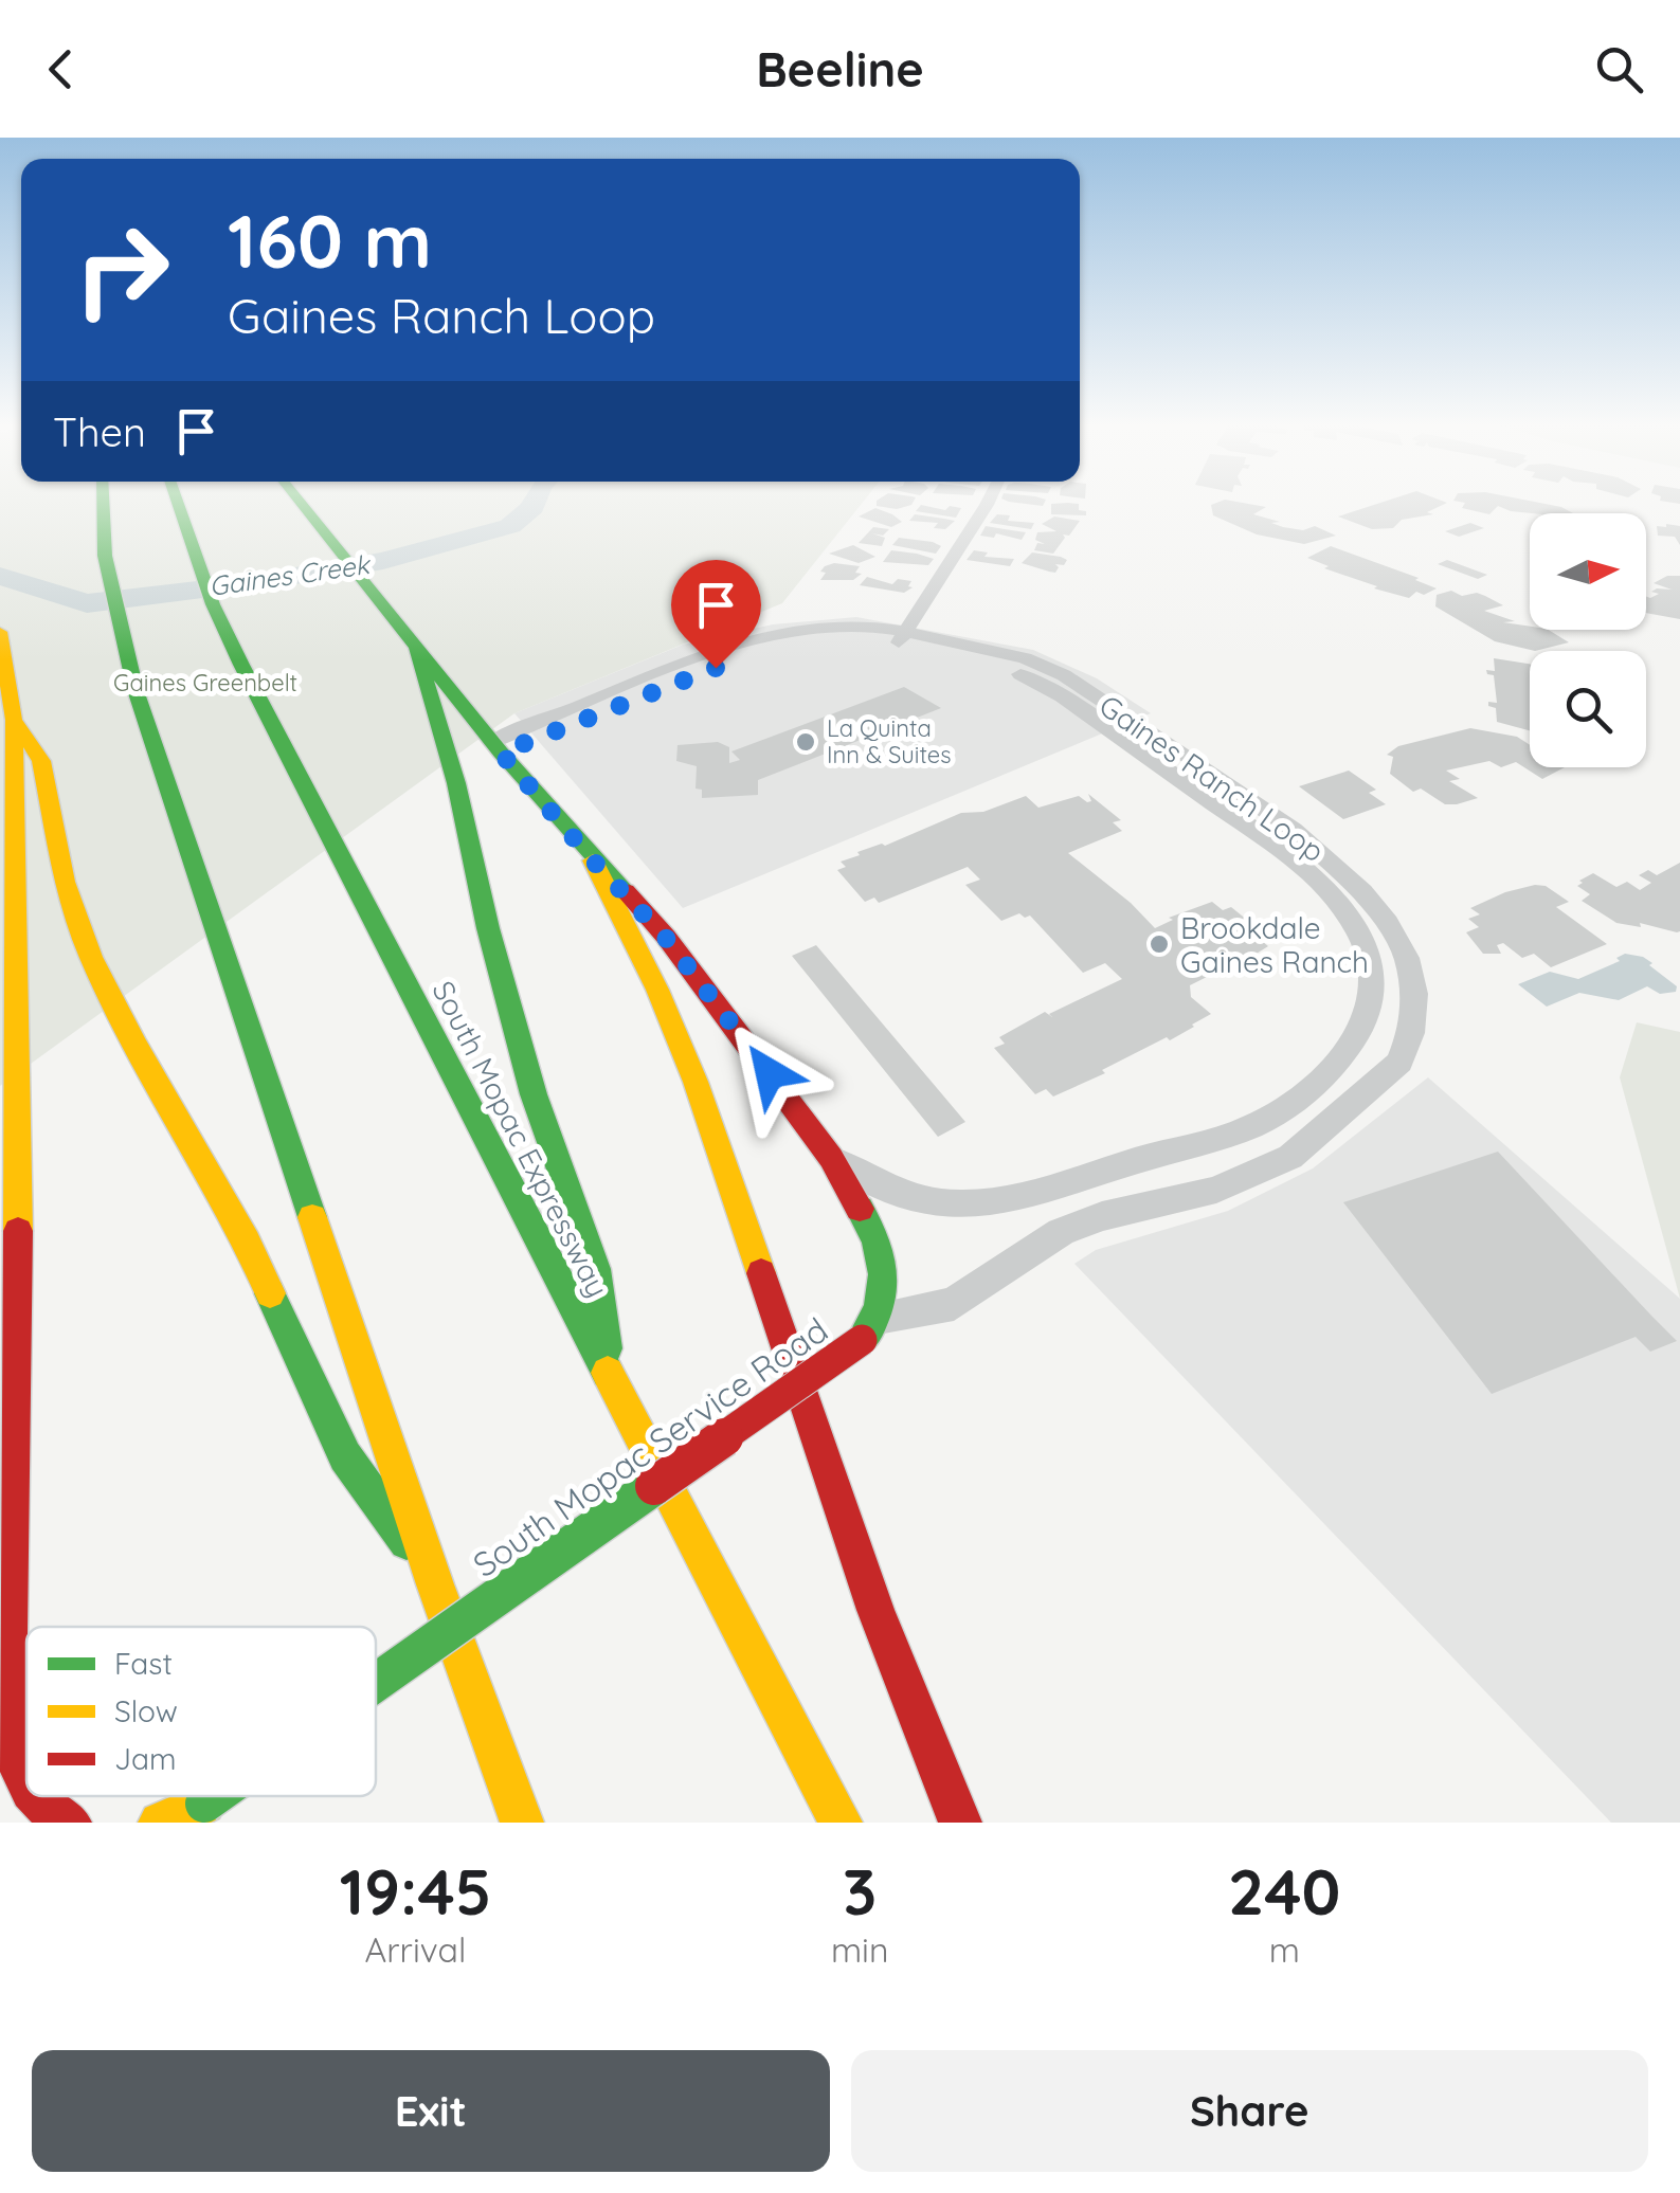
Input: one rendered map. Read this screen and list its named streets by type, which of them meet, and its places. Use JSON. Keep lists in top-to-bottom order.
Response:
{
  "streets": {
    "main road": ["South Mopac Expressway", "South Mopac Service Road"],
    "street": ["Gaines Ranch Loop"]
  },
  "crossings": [
    ["Gaines Ranch Loop", "South Mopac Service Road"]
  ],
  "water": ["Gaines Creek"],
  "parks": ["Gaines Greenbelt"],
  "places": ["La Quinta Inn & Suites", "Brookdale Gaines Ranch"],
  "legend": ["Fast", "Slow", "Jam"],
  "north": "right",
  "page": {
    "header": "Beeline",
    "turn": ["160 m", "Gaines Ranch Loop"],
    "then": "Then",
    "eta": [
      "19:45",
      "Arrival",
      "3",
      "min",
      "240",
      "m"
    ],
    "buttons": ["Exit", "Share"]
  }
}
